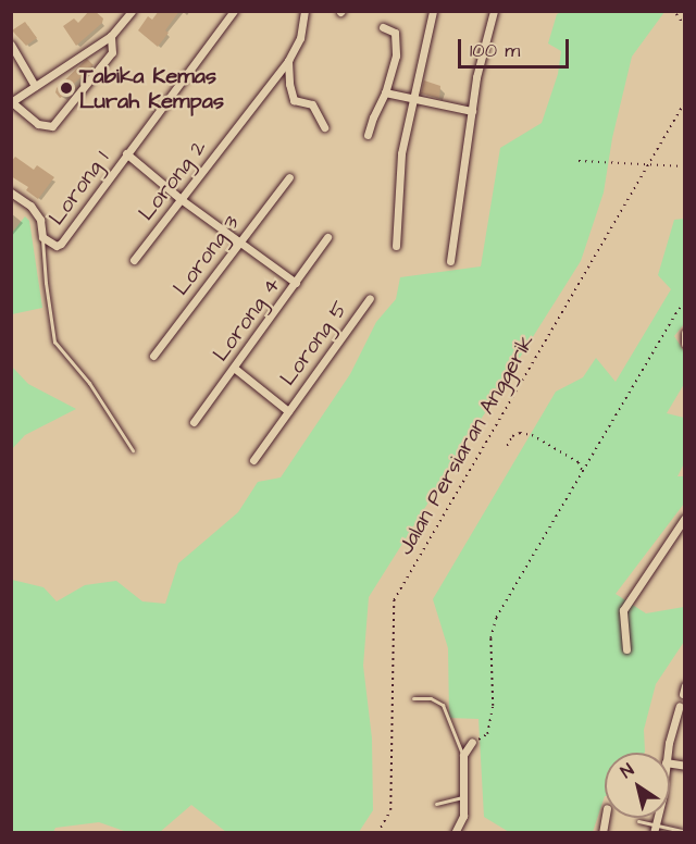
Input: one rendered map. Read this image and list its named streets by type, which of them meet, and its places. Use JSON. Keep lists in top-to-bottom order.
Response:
{
  "streets": {
    "street": [
      "Lorong 2",
      "Lorong 1",
      "Lorong 3",
      "Lorong 4",
      "Lorong 5"
    ],
    "path": ["Jalan Persiaran Anggerik"]
  },
  "crossings": [
    ["Lorong 2", "Lorong 1"],
    ["Lorong 1", "Lorong 3"],
    ["Lorong 1", "Lorong 4"],
    ["Lorong 4", "Lorong 5"]
  ],
  "places": ["Tabika Kemas Lurah Kempas"],
  "scale_bar": "100 m",
  "north": "top left"
}
